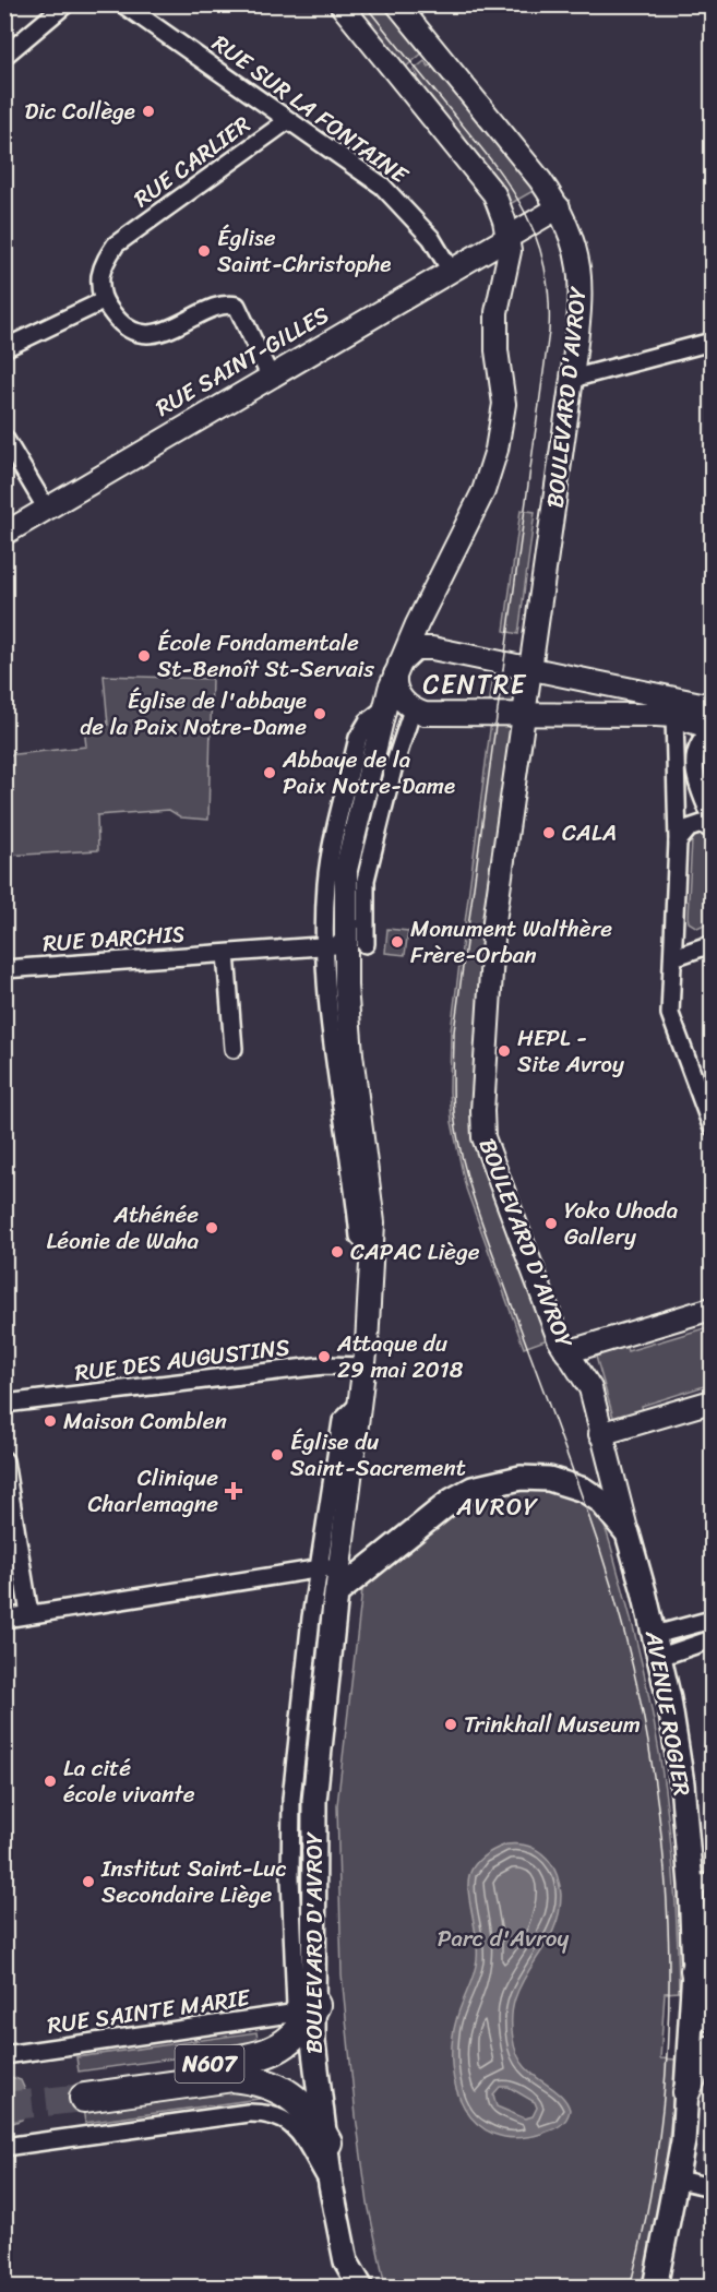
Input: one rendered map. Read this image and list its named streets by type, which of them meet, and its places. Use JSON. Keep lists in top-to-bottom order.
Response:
{
  "streets": {
    "highway": ["N607"],
    "main road": ["BOULEVARD D'AVROY", "AVENUE ROGIER"],
    "street": [
      "RUE SUR LA FONTAINE",
      "RUE CARLIER",
      "RUE SAINT-GILLES",
      "RUE DARCHIS",
      "RUE DES AUGUSTINS",
      "RUE SAINTE MARIE"
    ]
  },
  "crossings": [
    ["RUE SUR LA FONTAINE", "RUE CARLIER"],
    ["RUE SUR LA FONTAINE", "RUE SAINT-GILLES"],
    ["RUE SAINT-GILLES", "BOULEVARD D'AVROY"],
    ["BOULEVARD D'AVROY", "RUE DARCHIS"],
    ["BOULEVARD D'AVROY", "RUE DES AUGUSTINS"],
    ["BOULEVARD D'AVROY", "AVENUE ROGIER"],
    ["BOULEVARD D'AVROY", "RUE SAINTE MARIE"],
    ["BOULEVARD D'AVROY", "N607"],
    ["RUE SAINTE MARIE", "N607"]
  ],
  "districts": ["CENTRE", "AVROY"],
  "parks": ["Parc d'Avroy"],
  "places": {
    "other": [
      "Dic Collège",
      "Église Saint-Christophe",
      "École Fondamentale St-Benoît St-Servais",
      "Église de l'abbaye de la Paix Notre-Dame",
      "Abbaye de la Paix Notre-Dame",
      "CALA",
      "Monument Walthère Frère-Orban",
      "HEPL - Site Avroy",
      "Yoko Uhoda Gallery",
      "Athénée Léonie de Waha",
      "CAPAC Liège",
      "Attaque du 29 mai 2018",
      "Maison Comblen",
      "Église du Saint-Sacrement",
      "Trinkhall Museum",
      "La cité école vivante",
      "Institut Saint-Luc Secondaire Liège"
    ],
    "health": ["Clinique Charlemagne"]
  }
}
